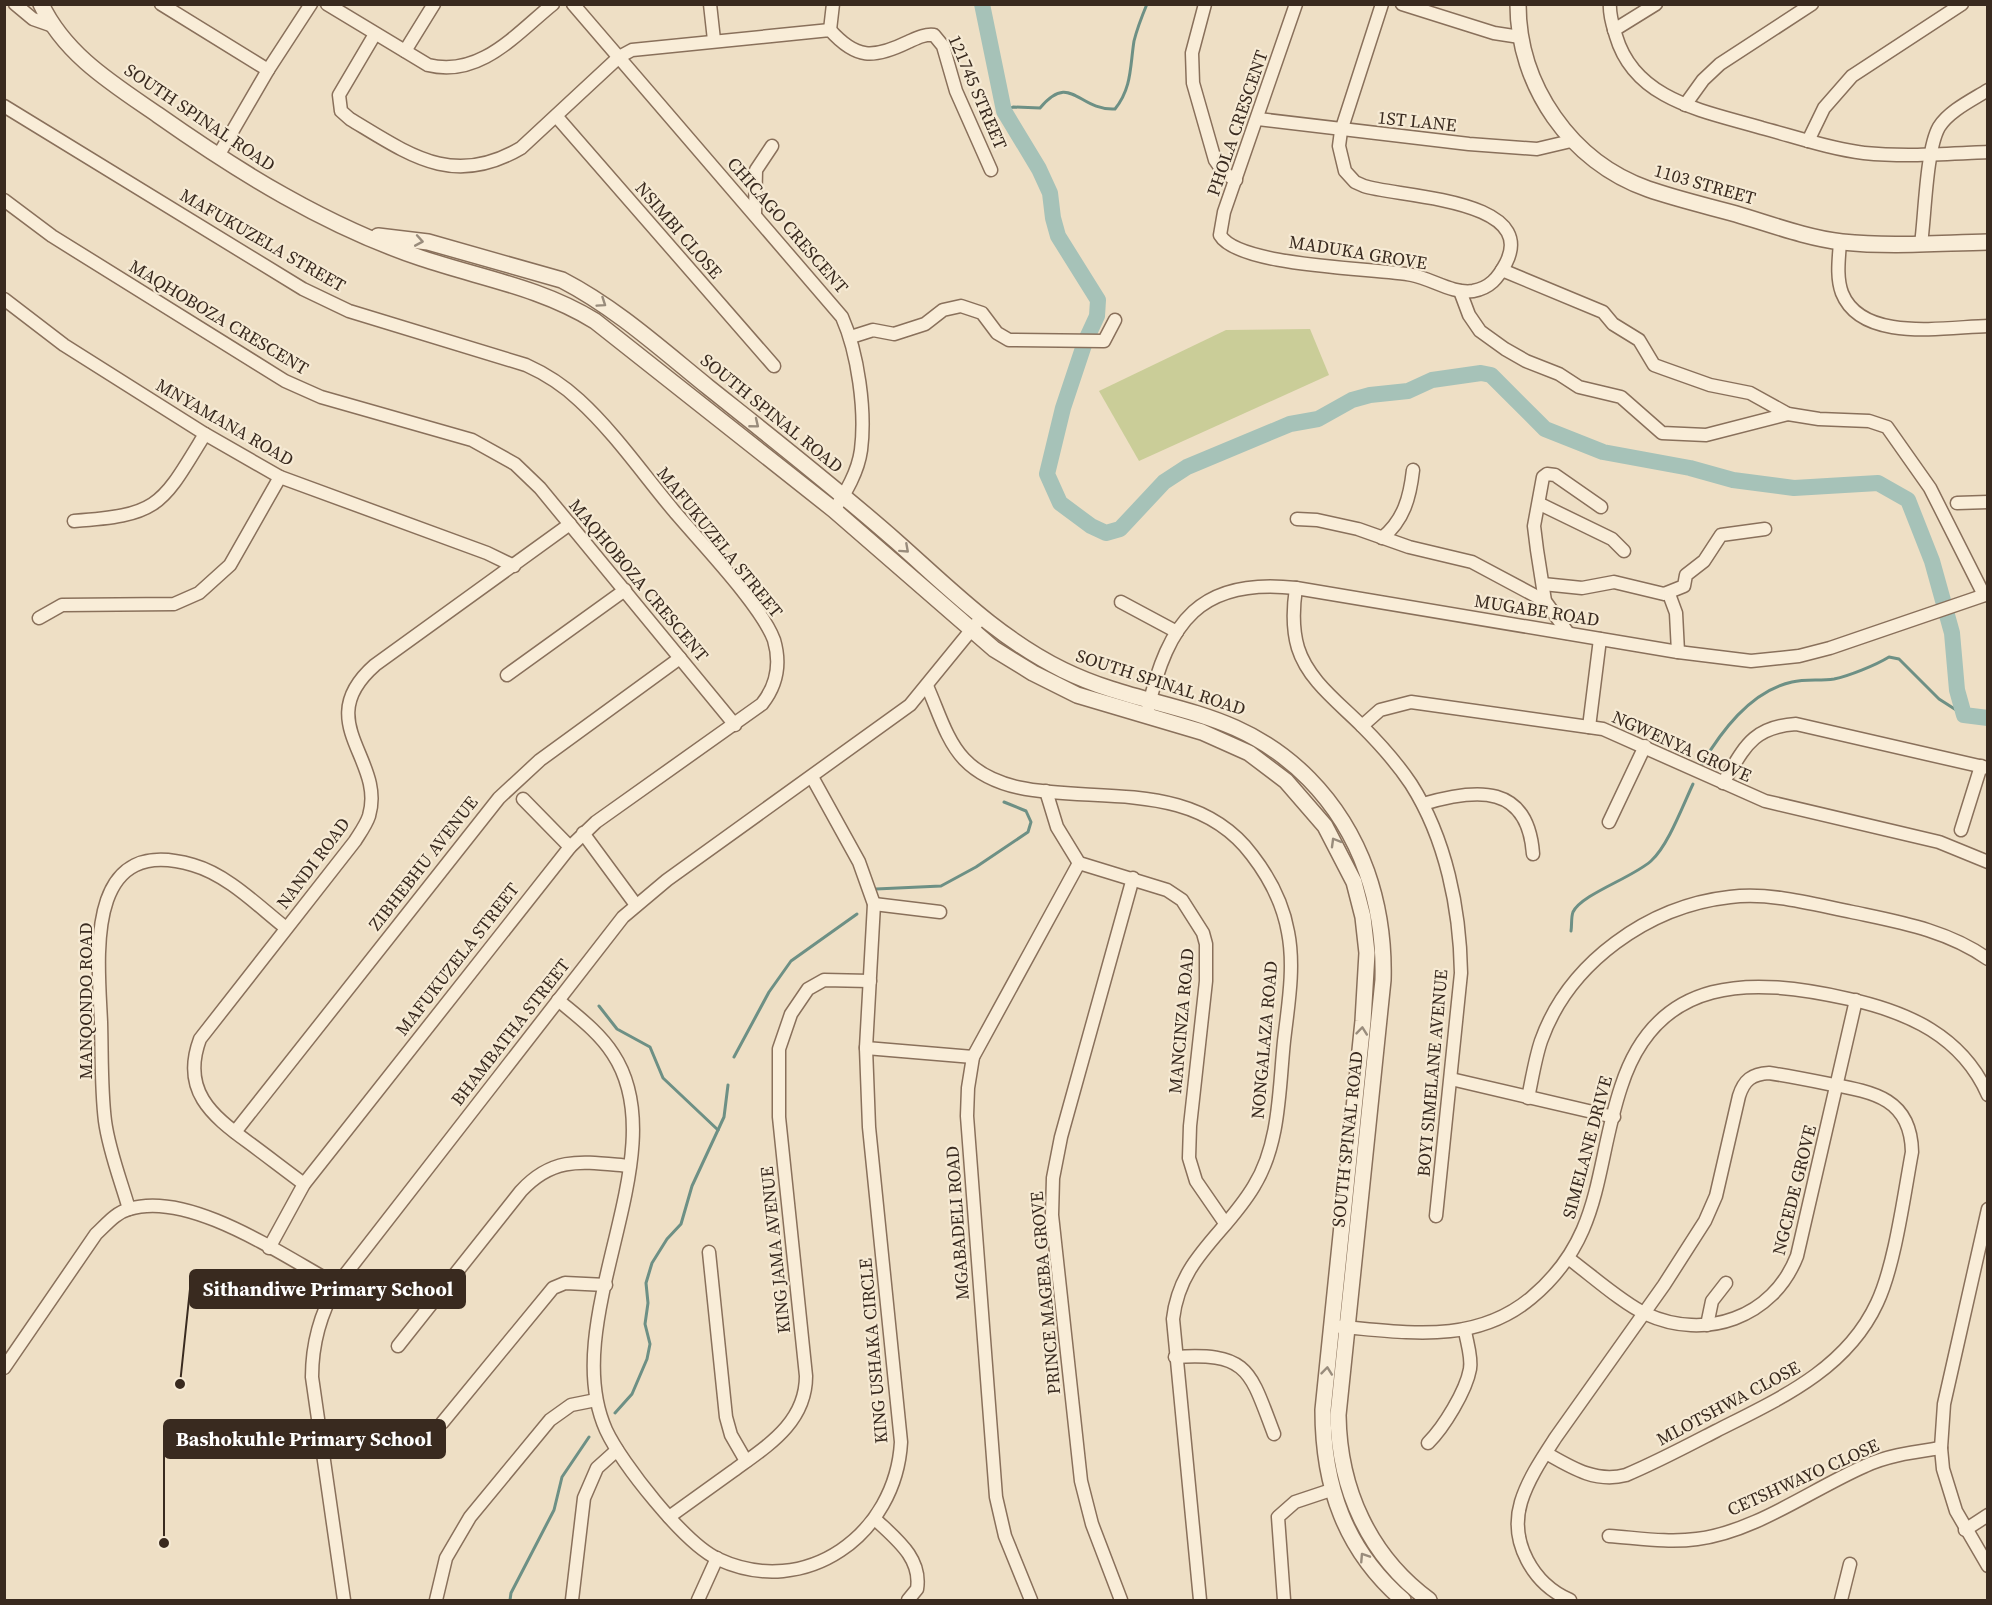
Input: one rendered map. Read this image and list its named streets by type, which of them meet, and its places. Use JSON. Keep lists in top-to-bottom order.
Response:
{
  "streets": {
    "street": [
      "121745 STREET",
      "SOUTH SPINAL ROAD",
      "1ST LANE",
      "PHOLA CRESCENT",
      "1103 STREET",
      "CHICAGO CRESCENT",
      "NSIMBI CLOSE",
      "MAFUKUZELA STREET",
      "MADUKA GROVE",
      "MAQHOBOZA CRESCENT",
      "MNYAMANA ROAD",
      "MUGABE ROAD",
      "NGWENYA GROVE",
      "NANDI ROAD",
      "ZIBHEBHU AVENUE",
      "MANQONDO ROAD",
      "MANCINZA ROAD",
      "BHAMBATHA STREET",
      "NONGALAZA ROAD",
      "BOYI SIMELANE AVENUE",
      "SIMELANE DRIVE",
      "NGCEDE GROVE",
      "MGABADELI ROAD",
      "KING JAMA AVENUE",
      "PRINCE MAGEBA GROVE",
      "KING USHAKA CIRCLE",
      "MLOTSHWA CLOSE",
      "CETSHWAYO CLOSE"
    ]
  },
  "crossings": [
    ["SOUTH SPINAL ROAD", "CHICAGO CRESCENT"],
    ["SOUTH SPINAL ROAD", "MUGABE ROAD"],
    ["SOUTH SPINAL ROAD", "BHAMBATHA STREET"],
    ["SOUTH SPINAL ROAD", "SIMELANE DRIVE"],
    ["1ST LANE", "PHOLA CRESCENT"],
    ["1ST LANE", "1103 STREET"],
    ["PHOLA CRESCENT", "MADUKA GROVE"],
    ["MAFUKUZELA STREET", "MAQHOBOZA CRESCENT"],
    ["MAFUKUZELA STREET", "NANDI ROAD"],
    ["MAQHOBOZA CRESCENT", "NANDI ROAD"],
    ["MAQHOBOZA CRESCENT", "ZIBHEBHU AVENUE"],
    ["MNYAMANA ROAD", "NANDI ROAD"],
    ["MUGABE ROAD", "BOYI SIMELANE AVENUE"],
    ["NGWENYA GROVE", "BOYI SIMELANE AVENUE"],
    ["NANDI ROAD", "ZIBHEBHU AVENUE"],
    ["NANDI ROAD", "MANQONDO ROAD"],
    ["MANCINZA ROAD", "NONGALAZA ROAD"],
    ["MANCINZA ROAD", "MGABADELI ROAD"],
    ["MANCINZA ROAD", "PRINCE MAGEBA GROVE"],
    ["BHAMBATHA STREET", "NONGALAZA ROAD"],
    ["BHAMBATHA STREET", "KING USHAKA CIRCLE"],
    ["SIMELANE DRIVE", "NGCEDE GROVE"],
    ["NGCEDE GROVE", "MLOTSHWA CLOSE"],
    ["KING JAMA AVENUE", "KING USHAKA CIRCLE"]
  ],
  "places": ["Sithandiwe Primary School", "Bashokuhle Primary School"]
}
